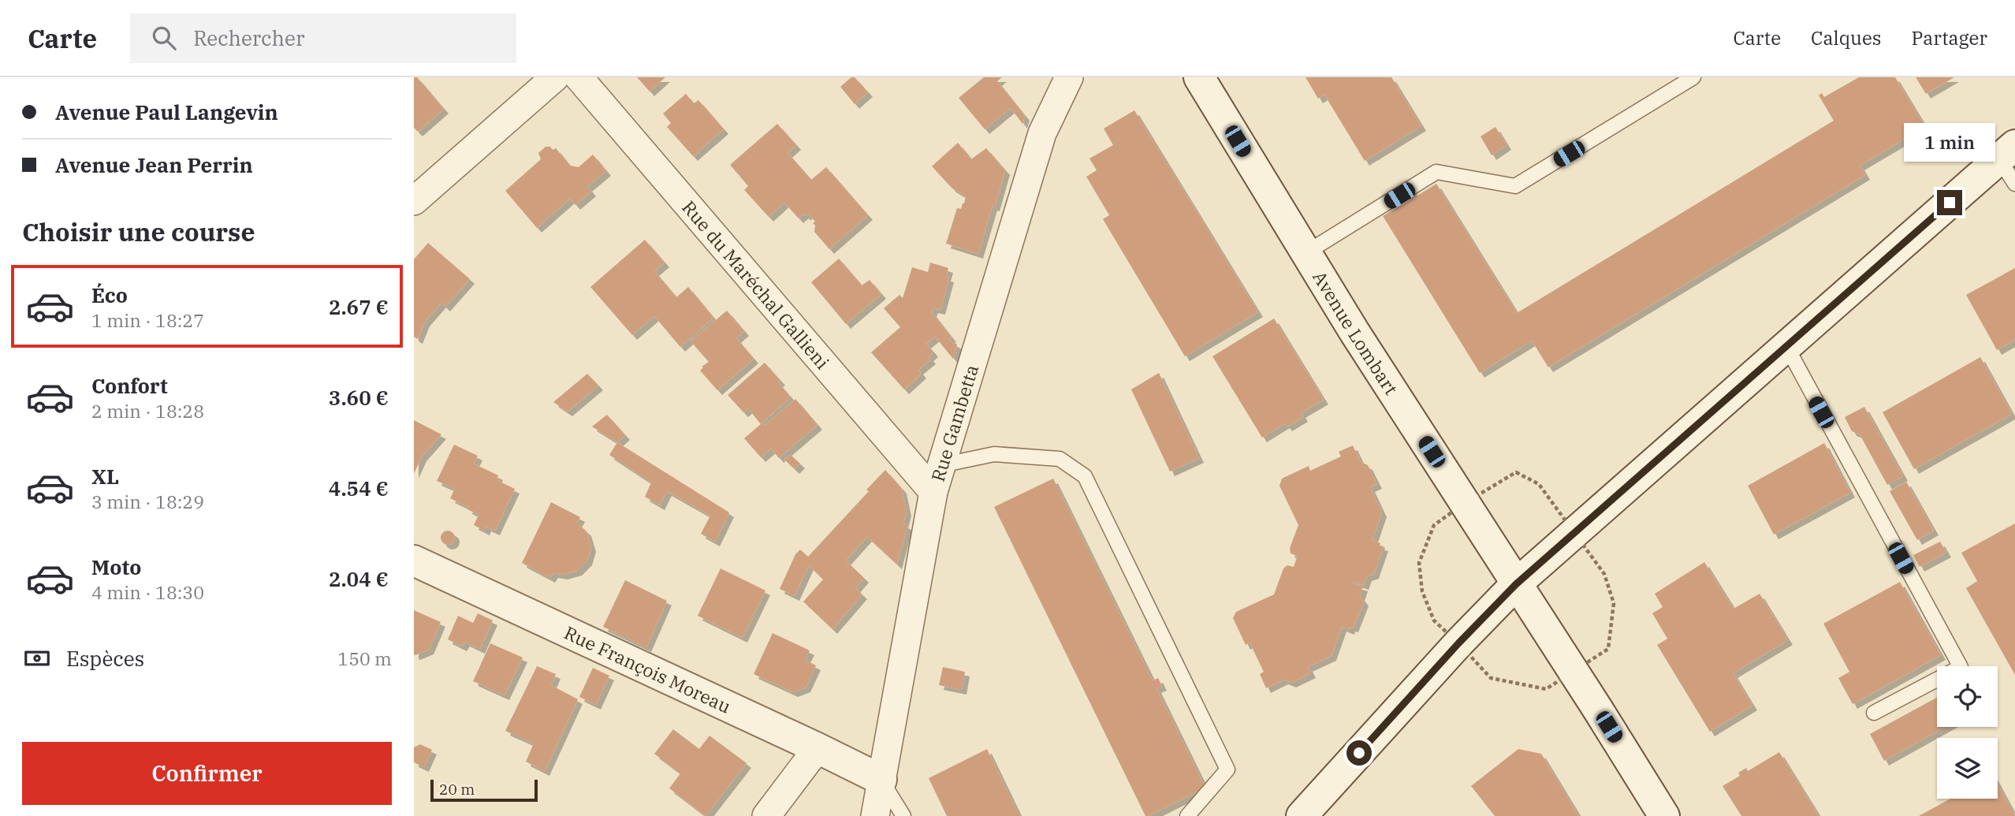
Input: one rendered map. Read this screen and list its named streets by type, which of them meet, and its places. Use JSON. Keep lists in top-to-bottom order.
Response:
{
  "streets": {
    "main road": ["Avenue Lombart", "Rue François Moreau"],
    "street": ["Rue du Maréchal Gallieni", "Rue Gambetta"]
  },
  "crossings": [
    ["Rue du Maréchal Gallieni", "Rue Gambetta"],
    ["Rue Gambetta", "Rue François Moreau"]
  ],
  "scale_bar": "20 m",
  "page": {
    "header": "Carte",
    "search": "Rechercher",
    "nav": ["Carte", "Calques", "Partager"],
    "banner": ["Avenue Paul Langevin", "Avenue Jean Perrin"],
    "bubble": "1 min",
    "heading": "Choisir une course",
    "list": [
      {
        "name": "Éco",
        "note": "1 min · 18:27",
        "value": "2.67 €"
      },
      {
        "name": "Confort",
        "note": "2 min · 18:28",
        "value": "3.60 €"
      },
      {
        "name": "XL",
        "note": "3 min · 18:29",
        "value": "4.54 €"
      },
      {
        "name": "Moto",
        "note": "4 min · 18:30",
        "value": "2.04 €"
      }
    ],
    "pay": ["Espèces", "150 m"],
    "buttons": "Confirmer",
    "scale": "20 m"
  }
}
